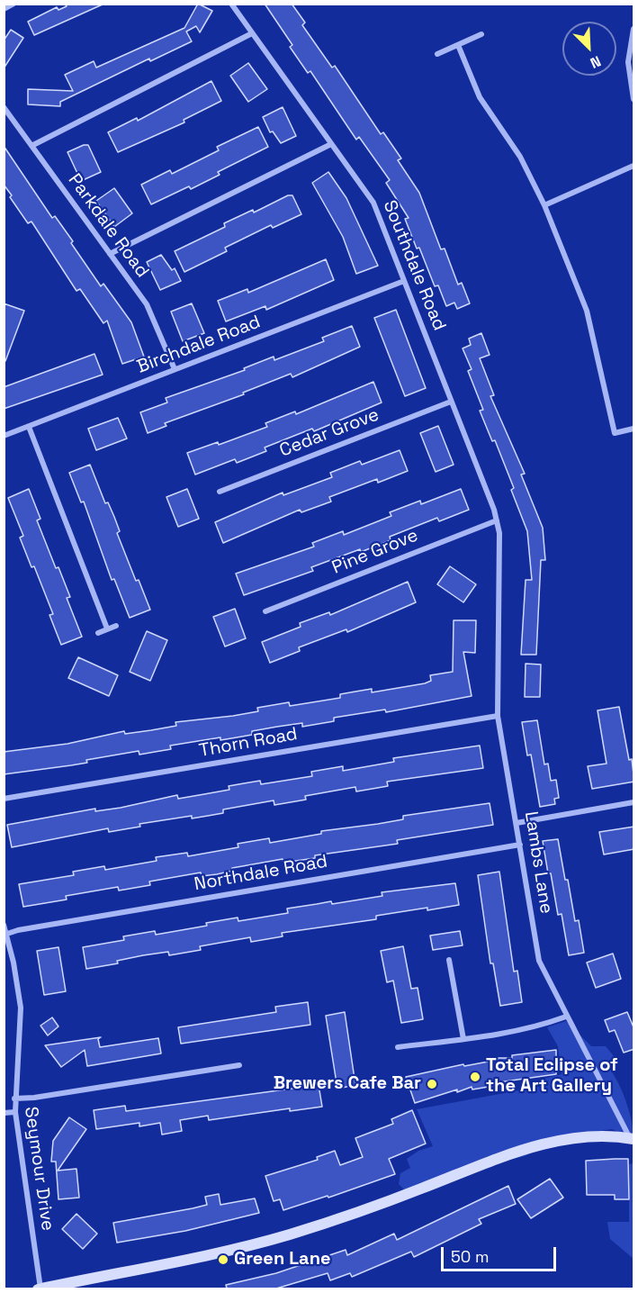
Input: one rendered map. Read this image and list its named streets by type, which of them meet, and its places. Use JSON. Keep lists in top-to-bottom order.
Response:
{
  "streets": {
    "street": [
      "Parkdale Road",
      "Southdale Road",
      "Birchdale Road",
      "Cedar Grove",
      "Pine Grove",
      "Thorn Road",
      "Lambs Lane",
      "Northdale Road",
      "Seymour Drive"
    ]
  },
  "crossings": [
    ["Parkdale Road", "Birchdale Road"],
    ["Southdale Road", "Birchdale Road"],
    ["Southdale Road", "Cedar Grove"],
    ["Southdale Road", "Pine Grove"],
    ["Southdale Road", "Lambs Lane"],
    ["Thorn Road", "Lambs Lane"],
    ["Lambs Lane", "Northdale Road"],
    ["Northdale Road", "Seymour Drive"]
  ],
  "places": ["Total Eclipse of the Art Gallery", "Brewers Cafe Bar", "Green Lane"],
  "scale_bar": "50 m",
  "north": "bottom right"
}
